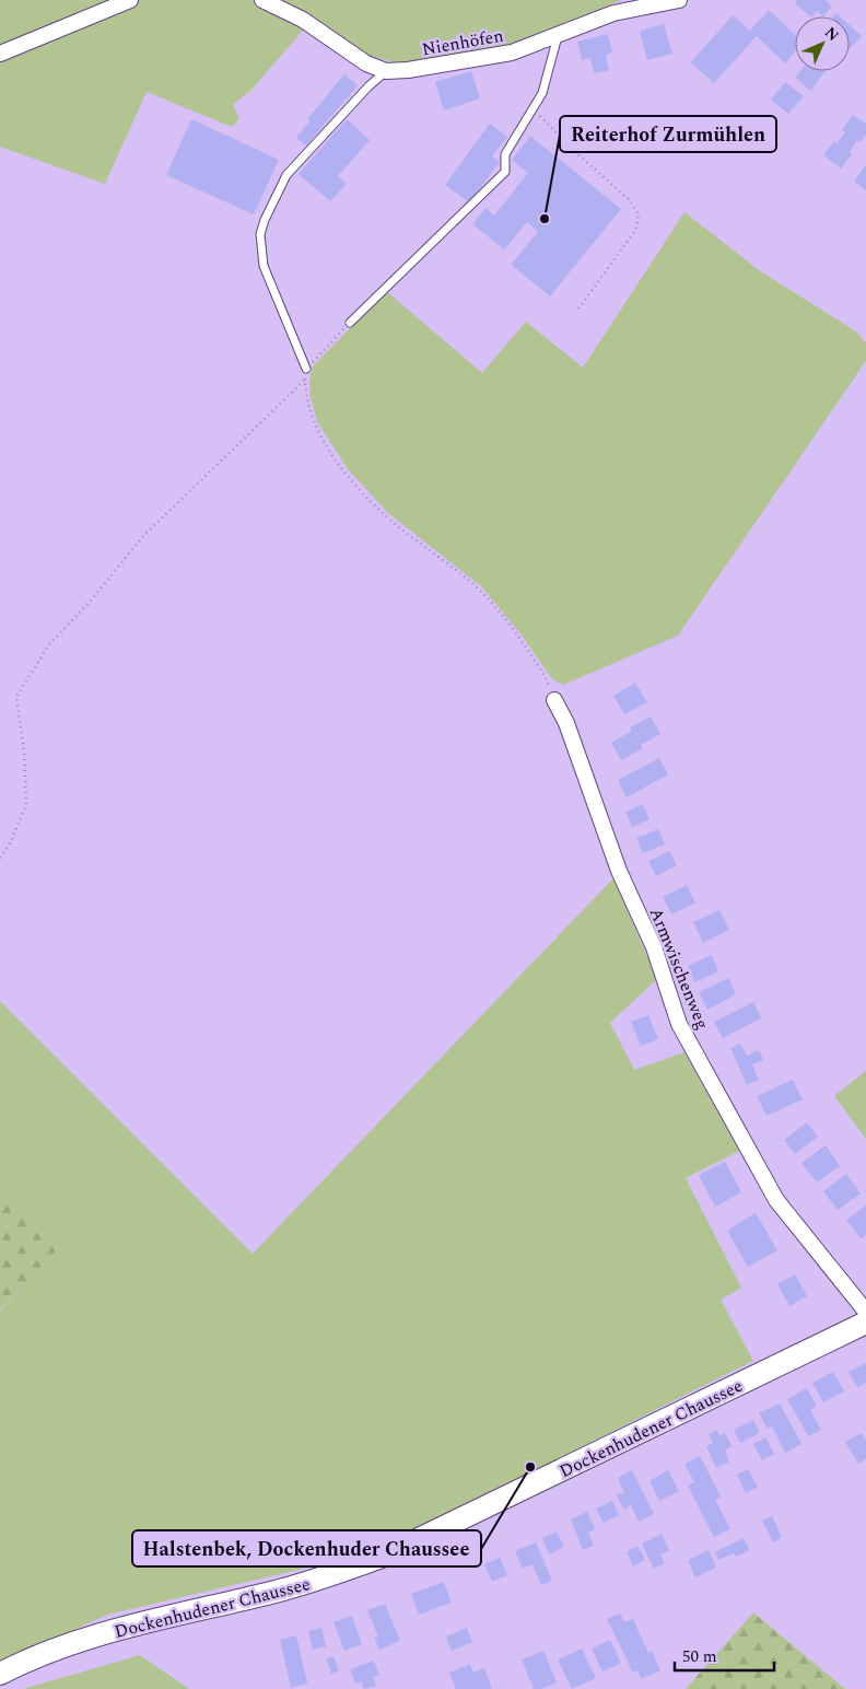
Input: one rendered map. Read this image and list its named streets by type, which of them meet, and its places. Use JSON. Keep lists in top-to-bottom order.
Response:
{
  "streets": {
    "main road": ["Dockenhudener Chaussee"],
    "street": ["Nienhöfen", "Armwischenweg"]
  },
  "places": ["Reiterhof Zurmühlen", "Halstenbek, Dockenhuder Chaussee"],
  "scale_bar": "50 m",
  "north": "top right"
}
